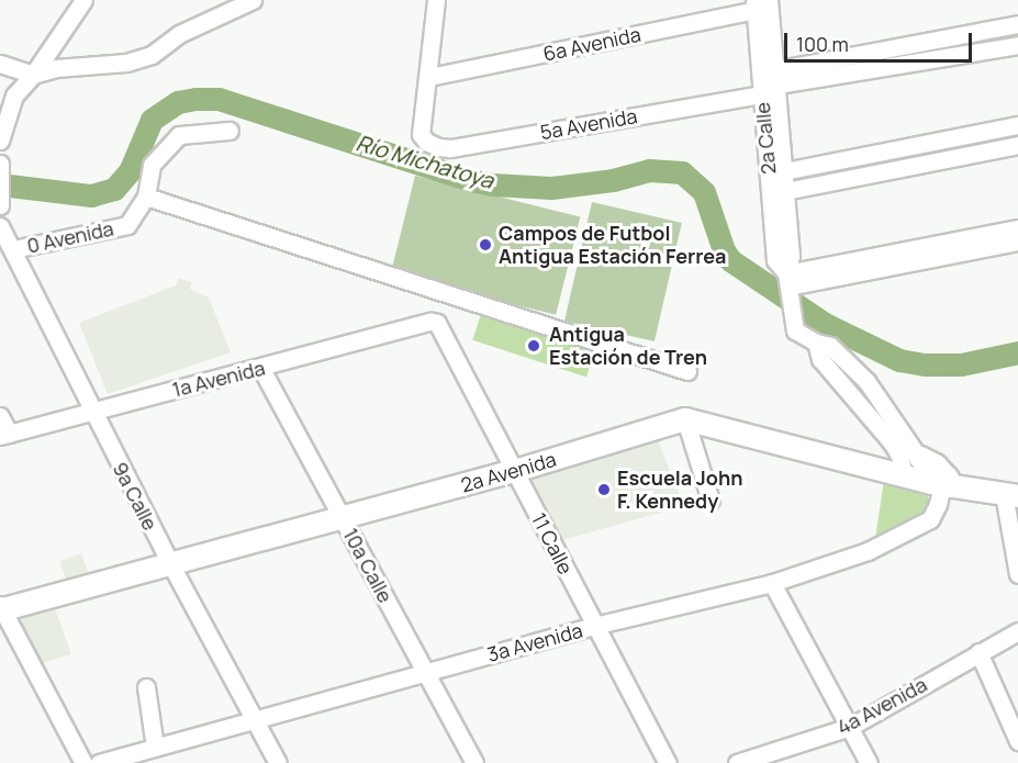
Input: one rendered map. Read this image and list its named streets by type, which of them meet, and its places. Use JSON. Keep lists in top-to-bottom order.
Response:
{
  "streets": {
    "main road": ["2a Avenida"],
    "street": [
      "6a Avenida",
      "5a Avenida",
      "2a Calle",
      "0 Avenida",
      "1a Avenida",
      "9a Calle",
      "11 Calle",
      "10a Calle",
      "3a Avenida",
      "4a Avenida"
    ]
  },
  "crossings": [
    ["6a Avenida", "5a Avenida"],
    ["6a Avenida", "2a Calle"],
    ["5a Avenida", "2a Calle"],
    ["0 Avenida", "9a Calle"],
    ["1a Avenida", "9a Calle"],
    ["1a Avenida", "11 Calle"],
    ["1a Avenida", "10a Calle"],
    ["2a Avenida", "9a Calle"],
    ["2a Avenida", "11 Calle"],
    ["2a Avenida", "10a Calle"],
    ["9a Calle", "3a Avenida"],
    ["11 Calle", "3a Avenida"],
    ["10a Calle", "3a Avenida"]
  ],
  "water": ["Río Michatoya"],
  "places": ["Campos de Futbol Antigua Estación Ferrea", "Antigua Estación de Tren", "Escuela John F. Kennedy"],
  "scale_bar": "100 m"
}
